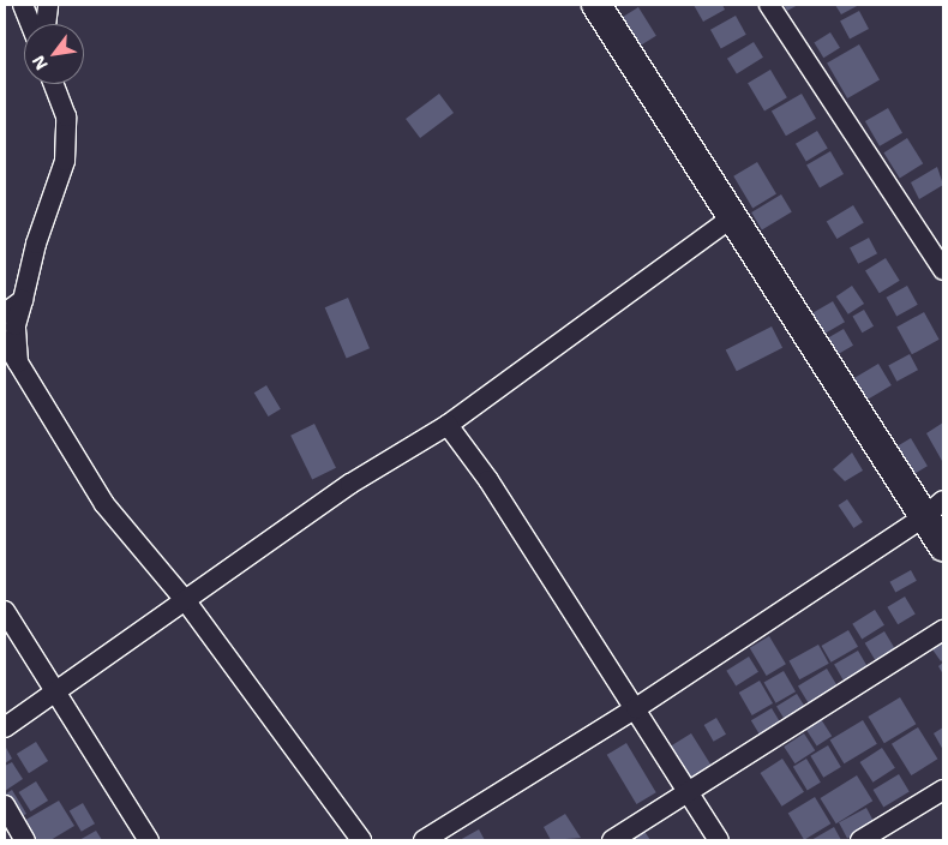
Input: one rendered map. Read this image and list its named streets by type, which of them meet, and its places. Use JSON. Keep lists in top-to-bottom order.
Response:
{
  "north": "bottom left"
}
